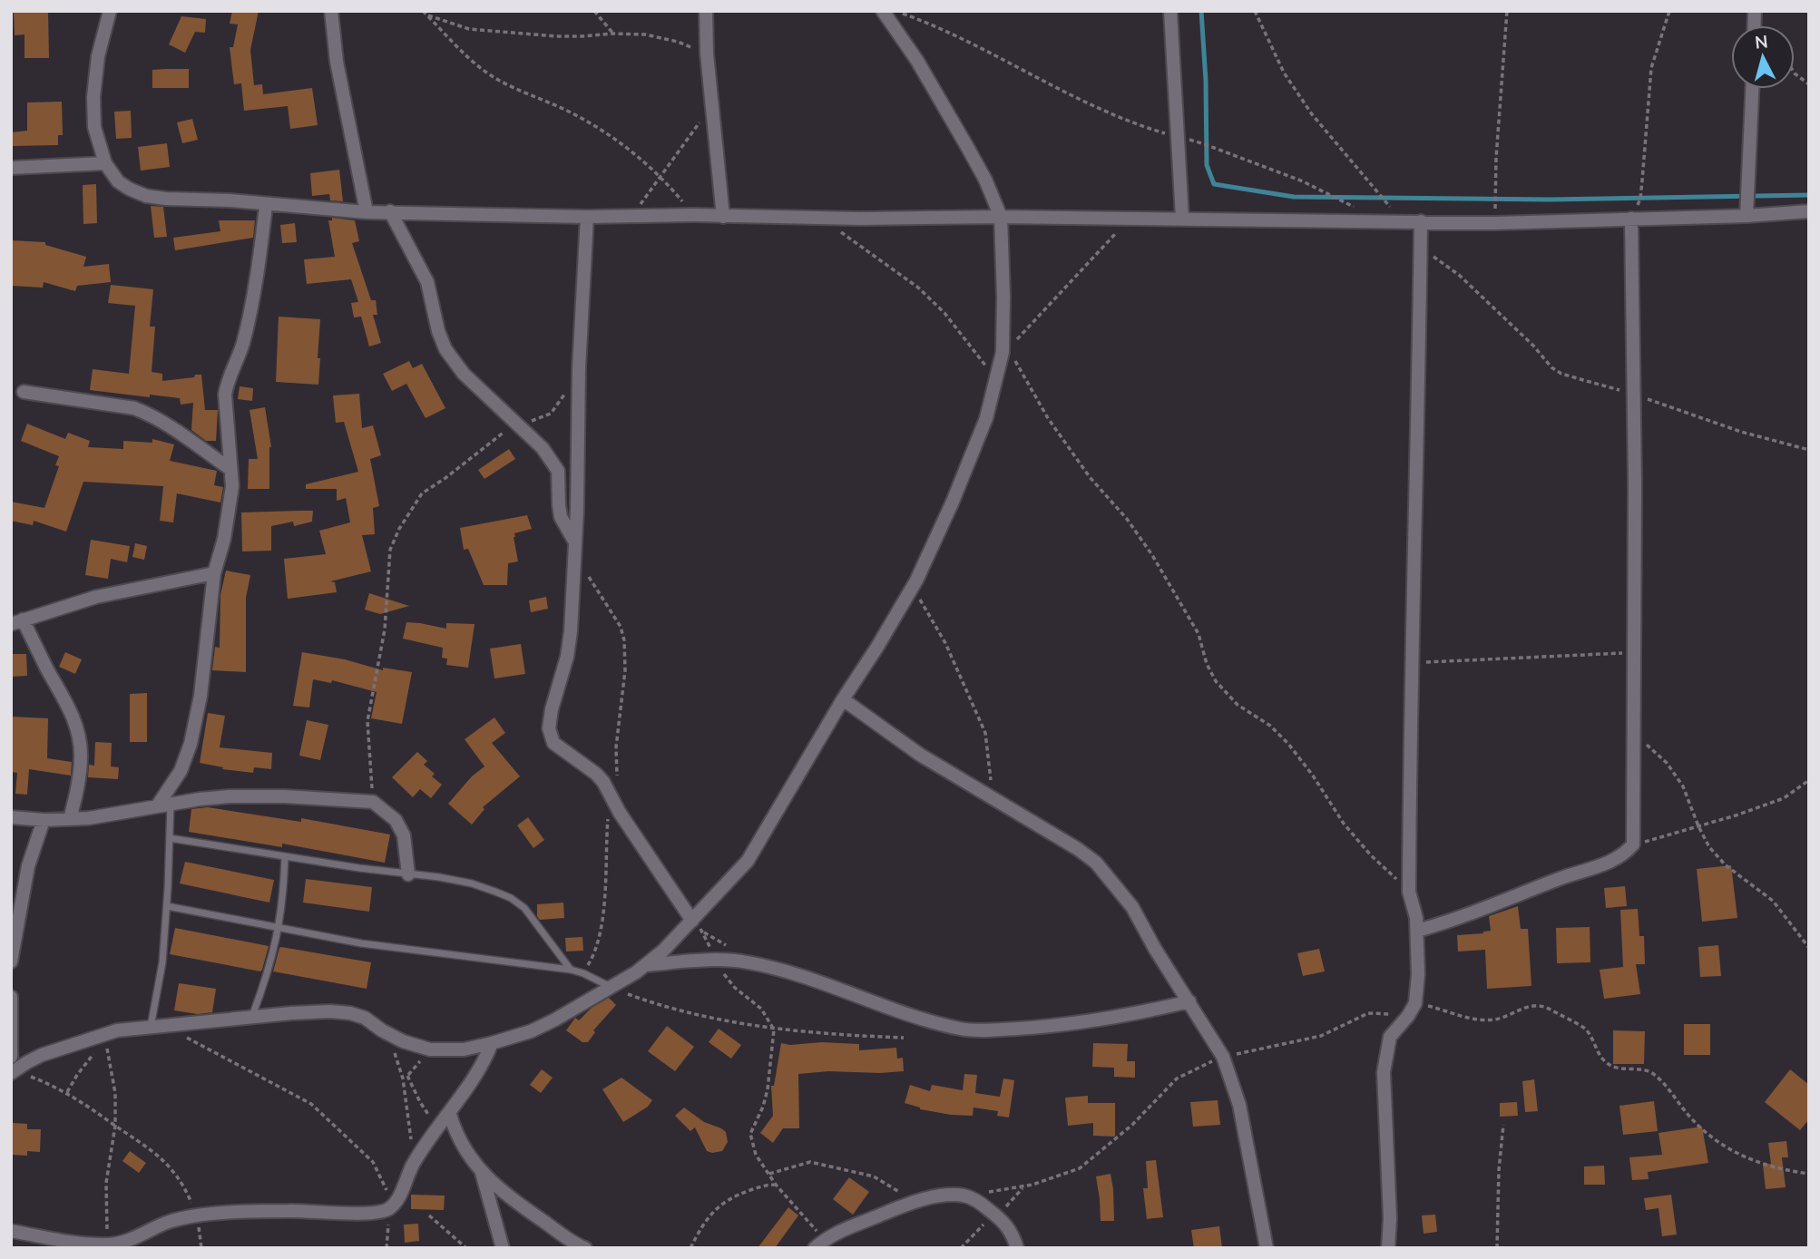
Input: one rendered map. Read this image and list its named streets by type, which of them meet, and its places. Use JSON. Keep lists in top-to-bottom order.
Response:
{
  "north": "top"
}
